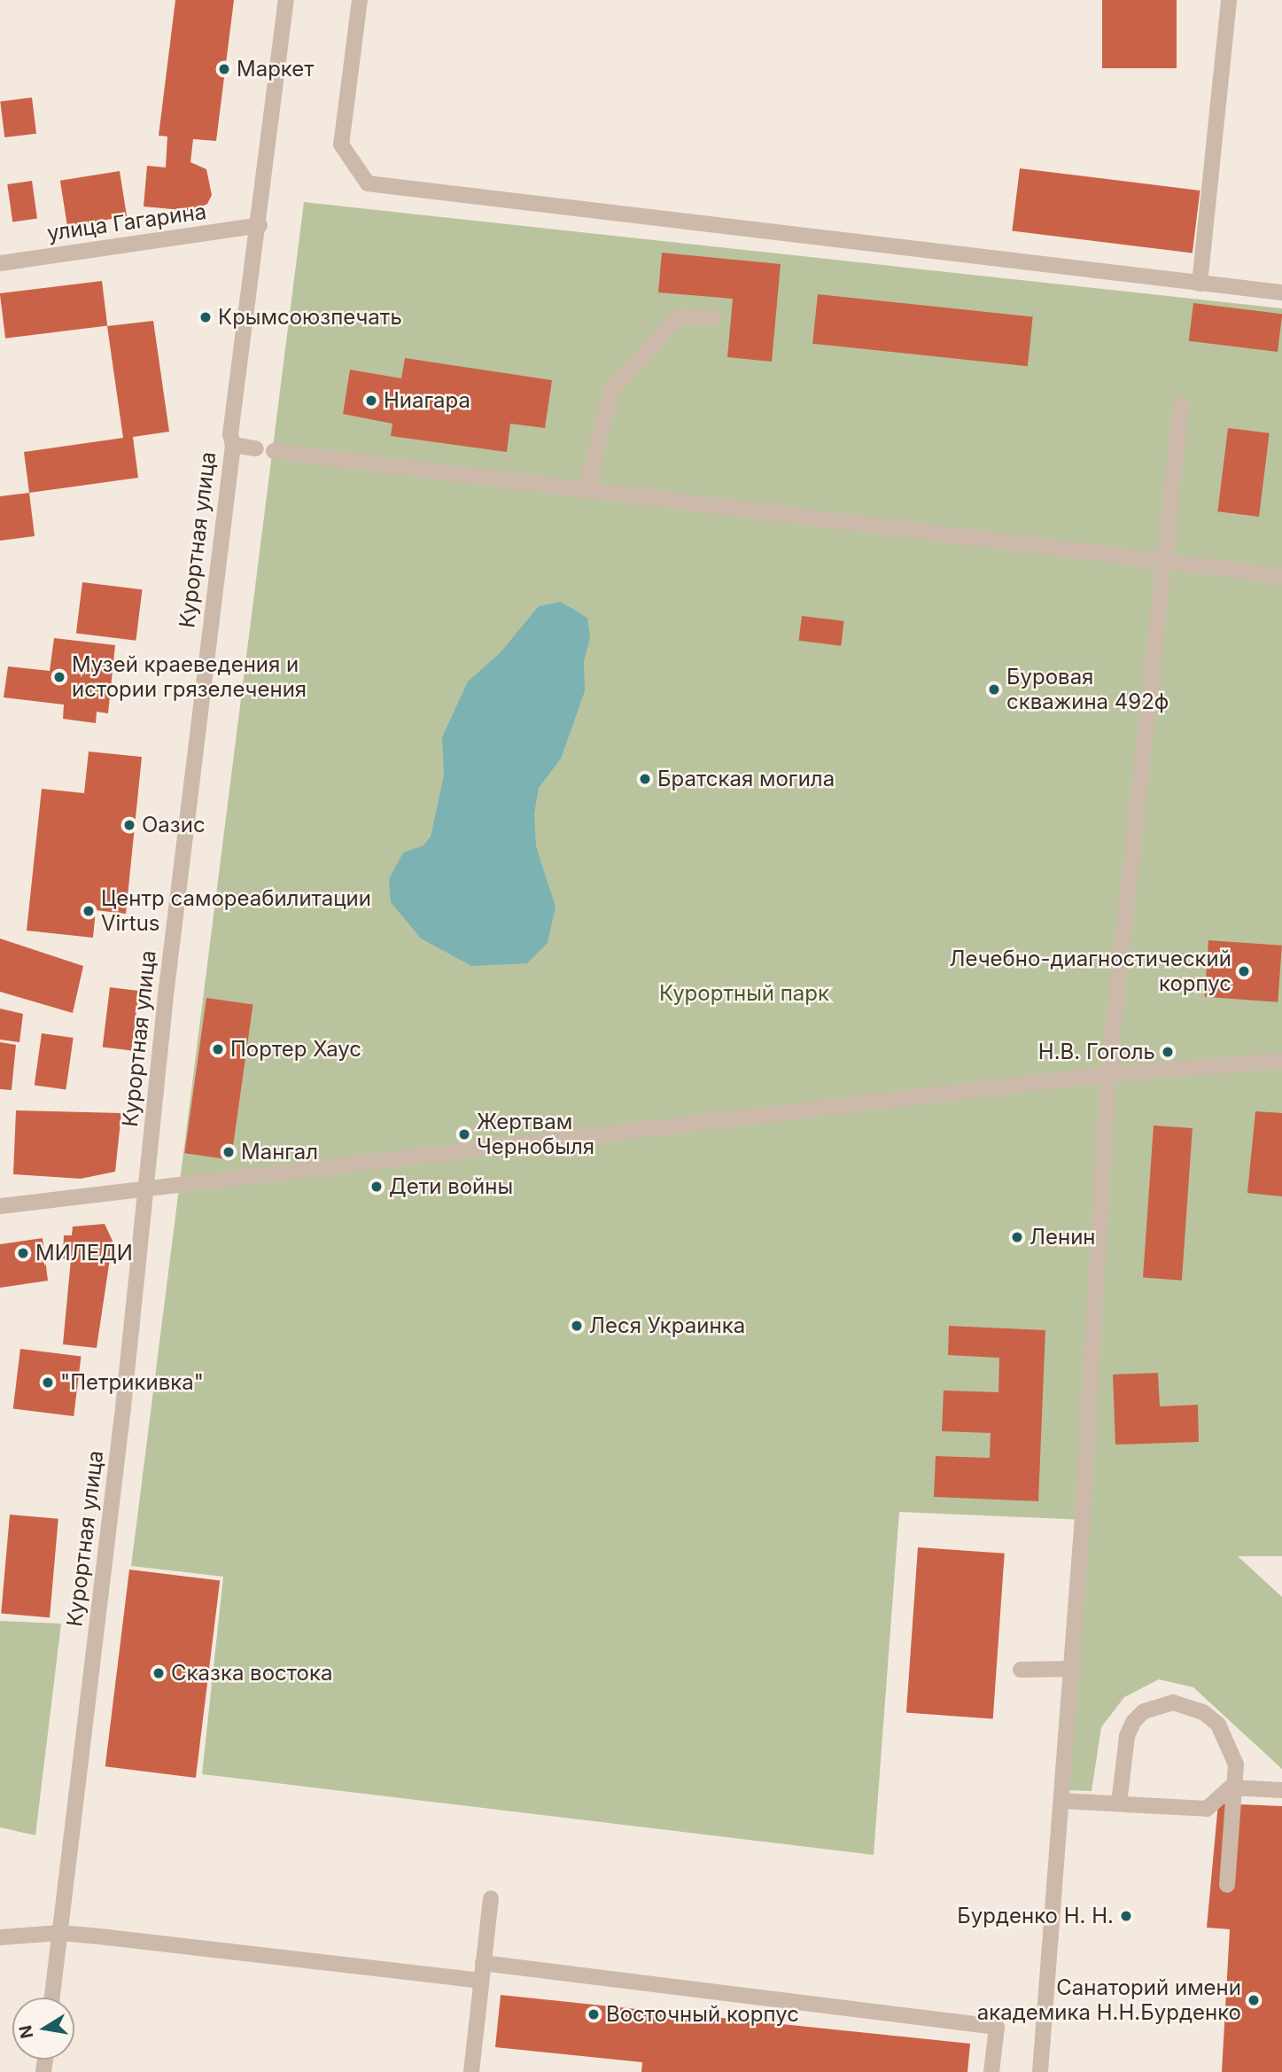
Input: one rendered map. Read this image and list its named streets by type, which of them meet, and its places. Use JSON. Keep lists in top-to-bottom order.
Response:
{
  "streets": {
    "street": ["улица Гагарина", "Курортная улица"]
  },
  "crossings": [
    ["улица Гагарина", "Курортная улица"]
  ],
  "parks": ["Курортный парк"],
  "places": [
    "Маркет",
    "Крымсоюзпечать",
    "Ниагара",
    "Музей краеведения и истории грязелечения",
    "Буровая скважина 492ф",
    "Братская могила",
    "Оазис",
    "Центр самореабилитации Virtus",
    "Лечебно-диагностический корпус",
    "Портер Хаус",
    "Н.В. Гоголь",
    "Жертвам Чернобыля",
    "Мангал",
    "Дети войны",
    "Ленин",
    "МИЛЕДИ",
    "Леся Украинка",
    "\"Петрикивка\"",
    "Сказка востока",
    "Бурденко Н. Н.",
    "Санаторий имени академика Н.Н.Бурденко",
    "Восточный корпус"
  ],
  "north": "left"
}
